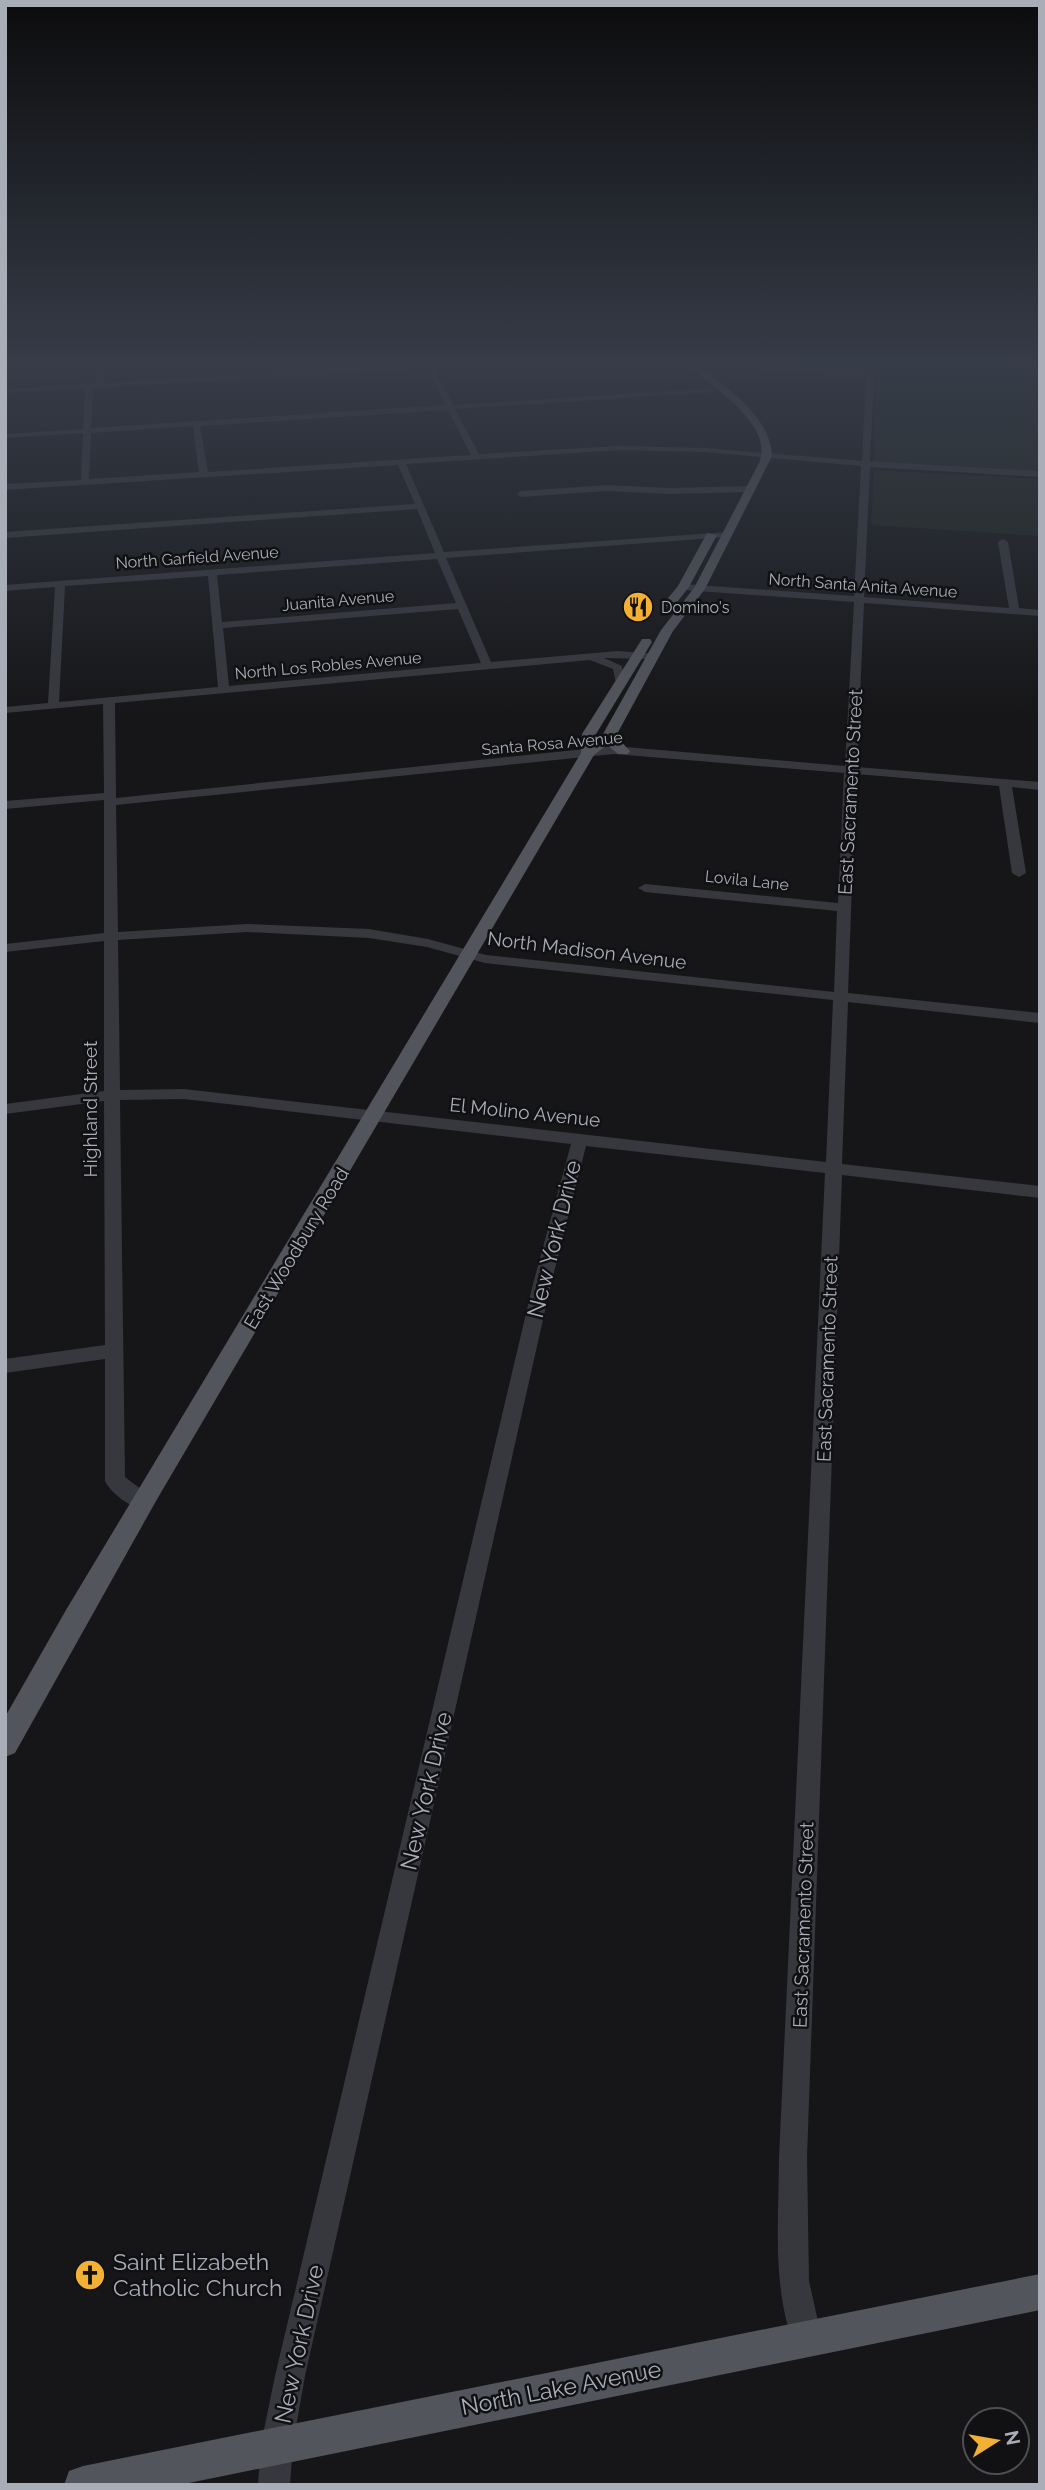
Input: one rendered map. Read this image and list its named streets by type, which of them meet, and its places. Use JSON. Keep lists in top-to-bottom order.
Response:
{
  "streets": {
    "main road": ["East Woodbury Road", "North Lake Avenue"],
    "street": [
      "North Garfield Avenue",
      "North Santa Anita Avenue",
      "Juanita Avenue",
      "North Los Robles Avenue",
      "Santa Rosa Avenue",
      "East Sacramento Street",
      "Lovila Lane",
      "North Madison Avenue",
      "Highland Street",
      "El Molino Avenue",
      "New York Drive"
    ]
  },
  "crossings": [
    ["North Garfield Avenue", "East Woodbury Road"],
    ["North Santa Anita Avenue", "East Sacramento Street"],
    ["North Santa Anita Avenue", "East Woodbury Road"],
    ["North Los Robles Avenue", "Highland Street"],
    ["North Los Robles Avenue", "East Woodbury Road"],
    ["Santa Rosa Avenue", "East Sacramento Street"],
    ["Santa Rosa Avenue", "Highland Street"],
    ["Santa Rosa Avenue", "East Woodbury Road"],
    ["East Sacramento Street", "Lovila Lane"],
    ["East Sacramento Street", "North Madison Avenue"],
    ["East Sacramento Street", "El Molino Avenue"],
    ["East Sacramento Street", "North Lake Avenue"],
    ["North Madison Avenue", "Highland Street"],
    ["North Madison Avenue", "East Woodbury Road"],
    ["Highland Street", "El Molino Avenue"],
    ["Highland Street", "East Woodbury Road"],
    ["El Molino Avenue", "New York Drive"],
    ["El Molino Avenue", "East Woodbury Road"],
    ["New York Drive", "North Lake Avenue"]
  ],
  "places": {
    "restaurant": ["Domino's"],
    "church": ["Saint Elizabeth Catholic Church"]
  },
  "north": "right"
}
